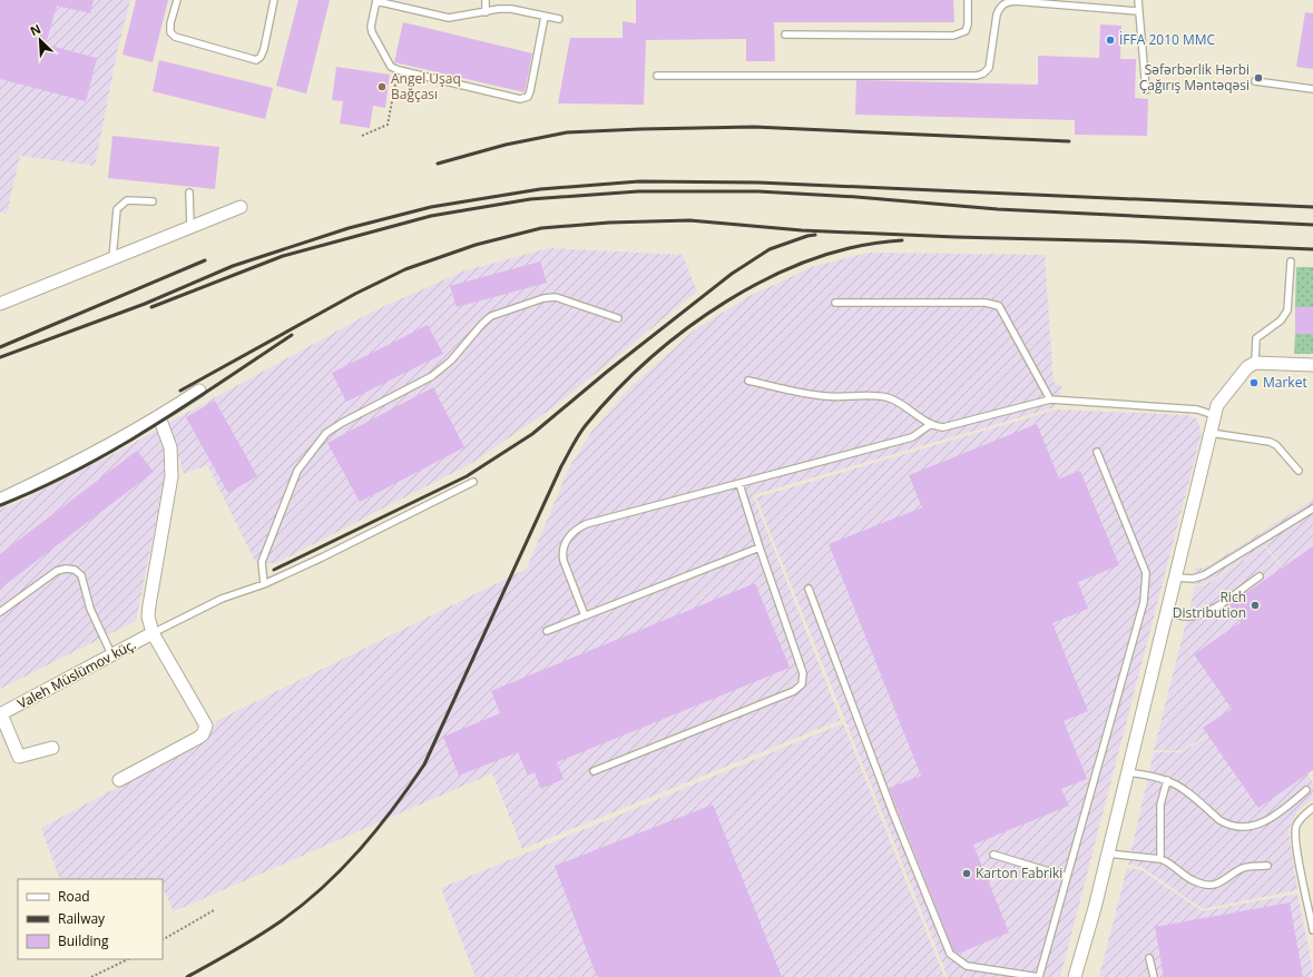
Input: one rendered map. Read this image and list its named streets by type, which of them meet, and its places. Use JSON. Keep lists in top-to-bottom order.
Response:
{
  "streets": {
    "street": ["Valeh Müslümov küç."]
  },
  "places": [
    "İFFA 2010 MMC",
    "Səfərbərlik Hərbi Çağırış Məntəqəsi",
    "Angel Uşaq Bağçası",
    "Market",
    "Rich Distribution",
    "Karton Fabriki"
  ],
  "legend": ["Road", "Railway", "Building"],
  "north": "top left"
}
